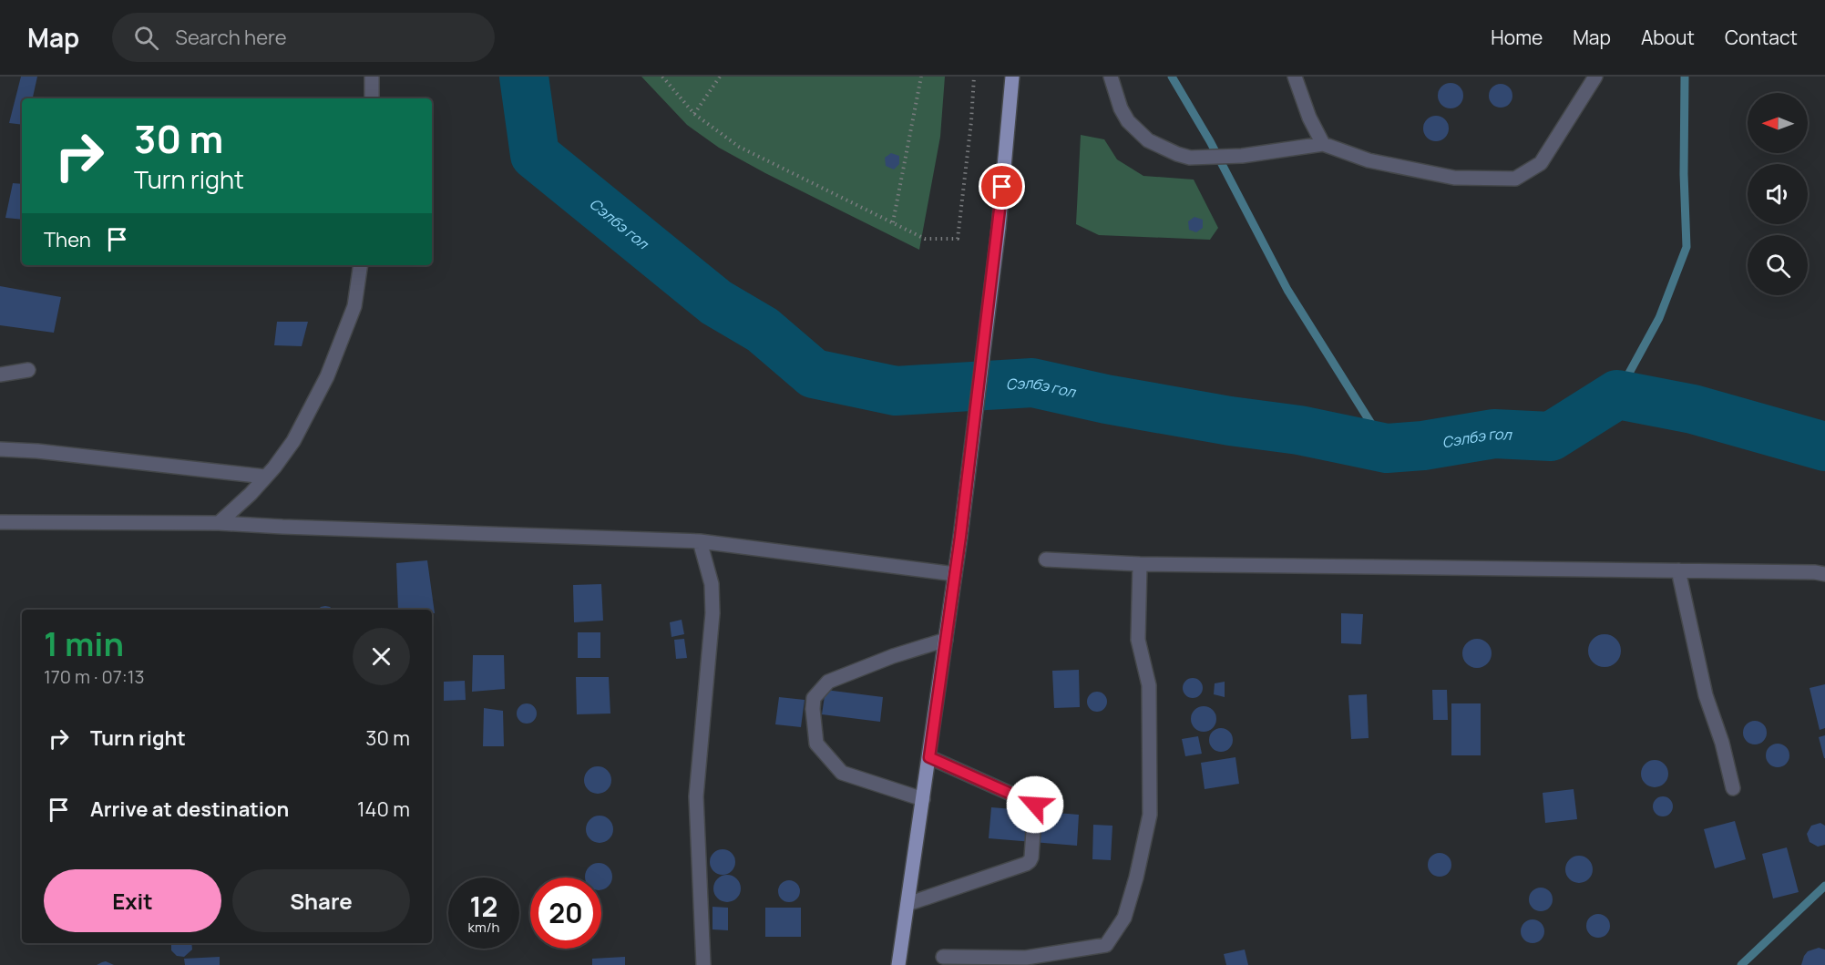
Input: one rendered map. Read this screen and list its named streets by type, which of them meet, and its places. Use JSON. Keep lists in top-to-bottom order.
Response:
{
  "water": ["Сэлбэ гол"],
  "north": "left",
  "page": {
    "header": "Map",
    "search": "Search here",
    "nav": [
      "Home",
      "Map",
      "About",
      "Contact"
    ],
    "turn": ["30 m", "Turn right"],
    "then": "Then",
    "heading": ["1 min", "170 m · 07:13"],
    "list": [
      {
        "name": "Turn right",
        "value": "30 m"
      },
      {
        "name": "Arrive at destination",
        "value": "140 m"
      }
    ],
    "buttons": ["Exit", "Share"],
    "speed": "12 km/h",
    "limit": "20"
  }
}
